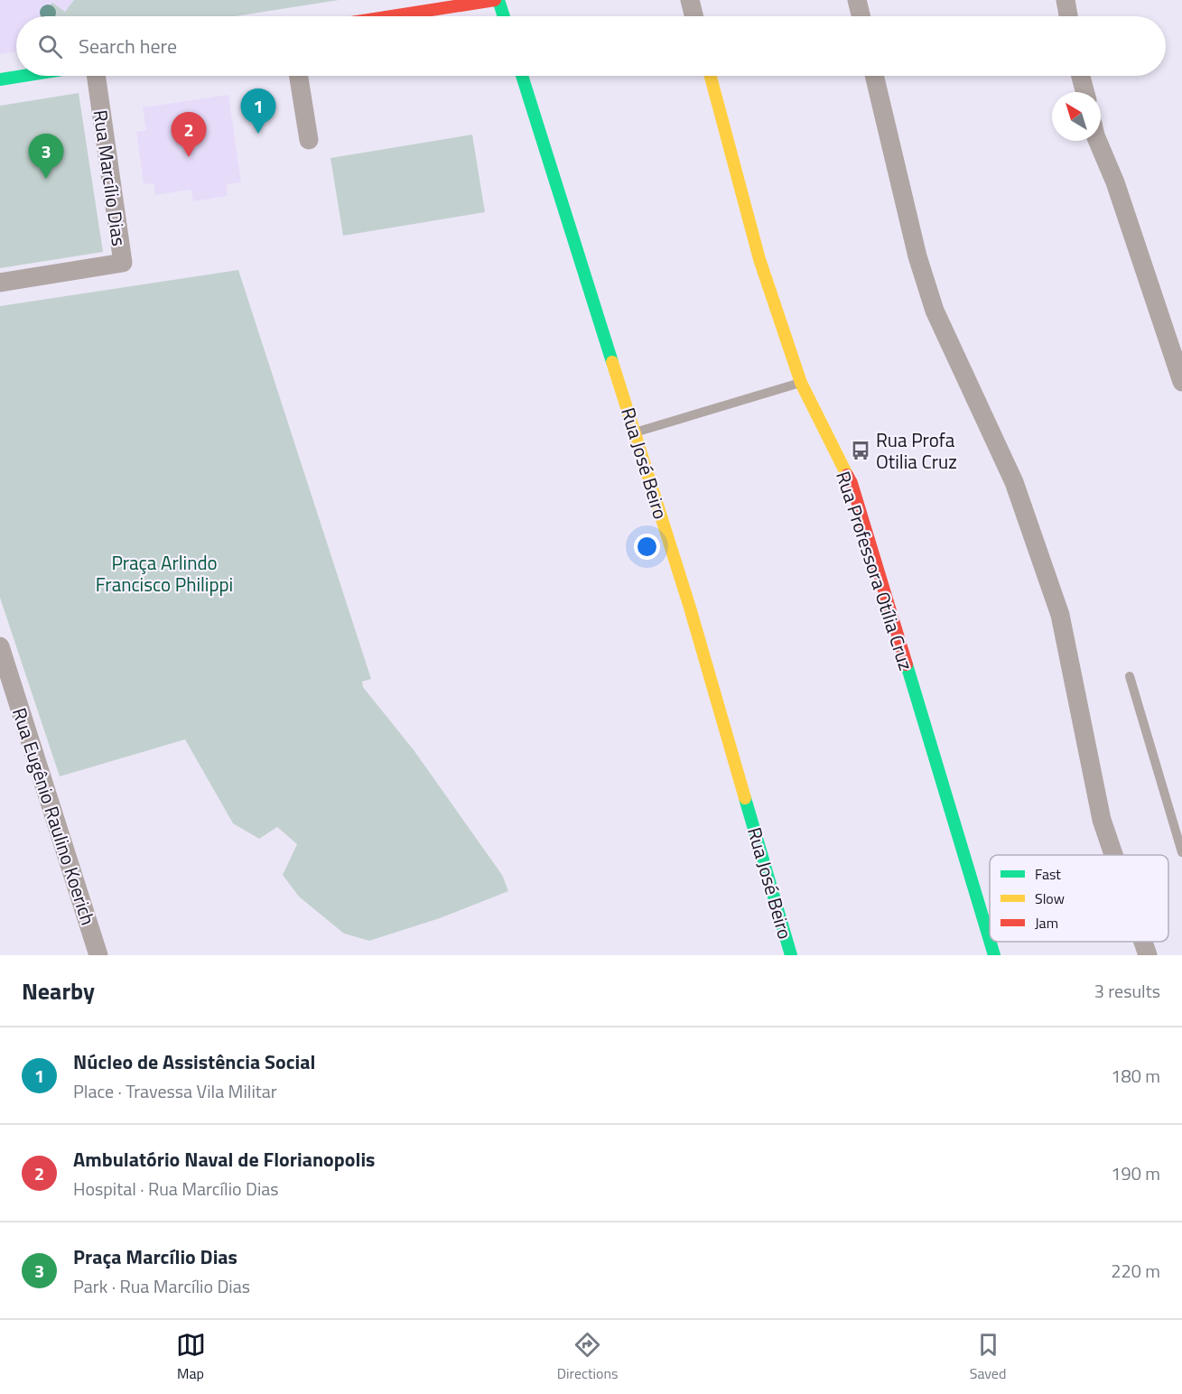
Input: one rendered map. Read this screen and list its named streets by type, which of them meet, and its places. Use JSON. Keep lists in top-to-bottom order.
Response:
{
  "streets": {
    "street": [
      "Rua Marcílio Dias",
      "Rua José Beiro",
      "Rua Professora Otília Cruz",
      "Rua Eugênio Raulino Koerich"
    ]
  },
  "parks": ["Praça Arlindo Francisco Philippi"],
  "places": {
    "bus stop": ["Rua Profa Otilia Cruz"]
  },
  "legend": ["Fast", "Slow", "Jam"],
  "north": "top left",
  "page": {
    "search": "Search here",
    "pins": ["1", "2", "3"],
    "heading": ["Nearby", "3 results"],
    "list": [
      {
        "mark": "1",
        "name": "Núcleo de Assistência Social",
        "note": "Place · Travessa Vila Militar",
        "value": "180 m"
      },
      {
        "mark": "2",
        "name": "Ambulatório Naval de Florianopolis",
        "note": "Hospital · Rua Marcílio Dias",
        "value": "190 m"
      },
      {
        "mark": "3",
        "name": "Praça Marcílio Dias",
        "note": "Park · Rua Marcílio Dias",
        "value": "220 m"
      }
    ],
    "nav": ["Map", "Directions", "Saved"]
  }
}
